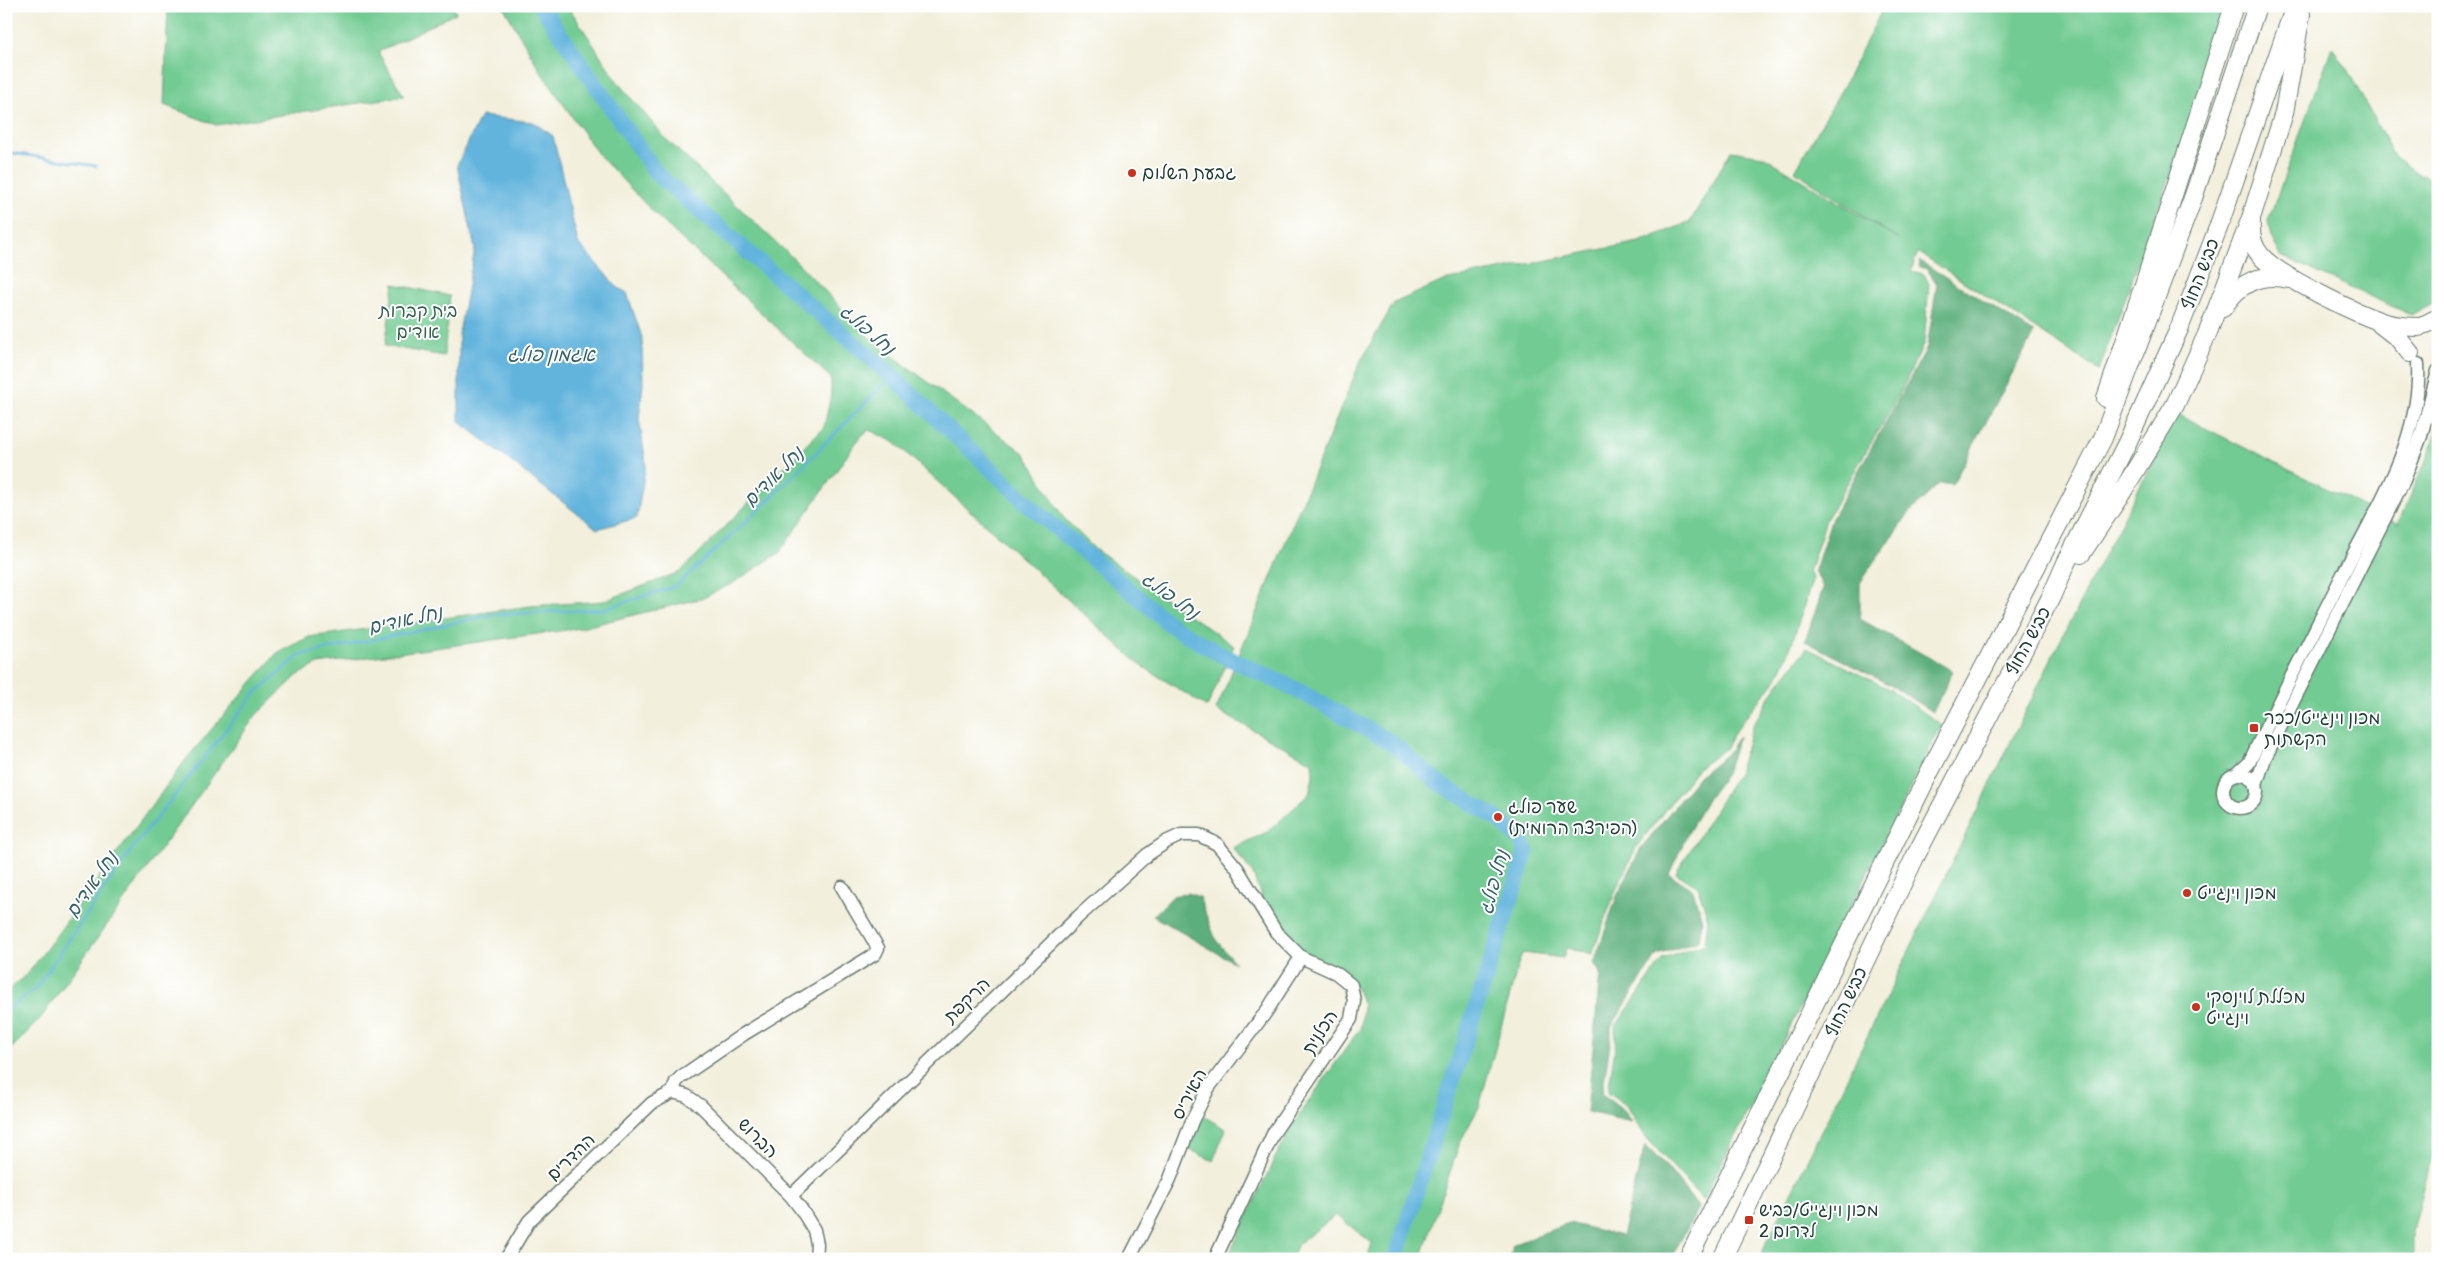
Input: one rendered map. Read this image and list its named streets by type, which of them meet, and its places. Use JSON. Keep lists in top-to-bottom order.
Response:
{
  "streets": {
    "highway": ["כביש החוף"],
    "street": [
      "הרקפת",
      "הכלנית",
      "האיריס",
      "הברוש",
      "ההדרים"
    ]
  },
  "crossings": [
    ["הרקפת", "הכלנית"],
    ["הרקפת", "הברוש"],
    ["הכלנית", "האיריס"],
    ["הברוש", "ההדרים"]
  ],
  "water": ["נחל פולג", "אגמון פולג", "נחל אודים"],
  "parks": ["בית קברות אודים"],
  "places": {
    "other": [
      "גבעת השלום",
      "שער פולג (הפירצה הרומית)",
      "מכון וינגייט",
      "מכללת לוינסקי וינגייט"
    ],
    "transit": ["מכון וינגייט/ככר הקשתות", "מכון וינגייט/כביש 2 לדרום"]
  }
}
